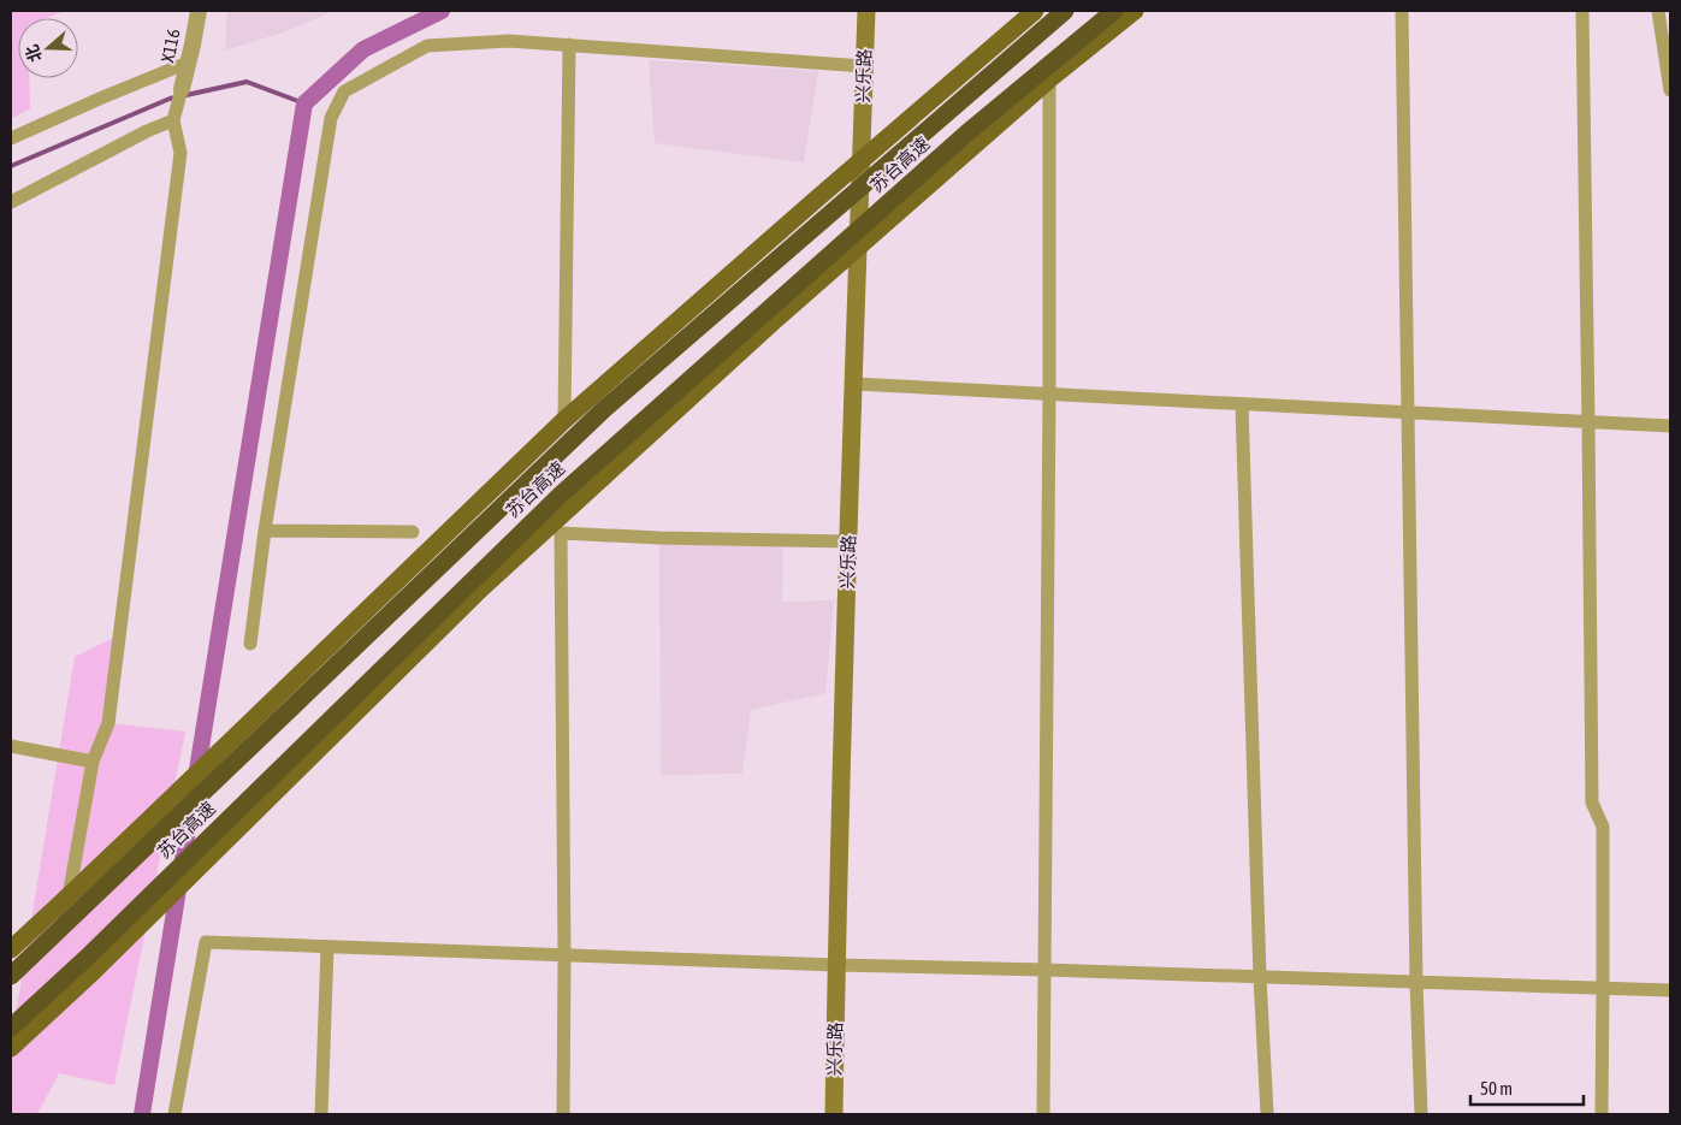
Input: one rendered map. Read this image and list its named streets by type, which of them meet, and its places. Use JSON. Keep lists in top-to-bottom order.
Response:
{
  "streets": {
    "highway": ["苏台高速"],
    "main road": ["兴乐路"],
    "street": ["X116"]
  },
  "scale_bar": "50 m",
  "north": "left"
}
